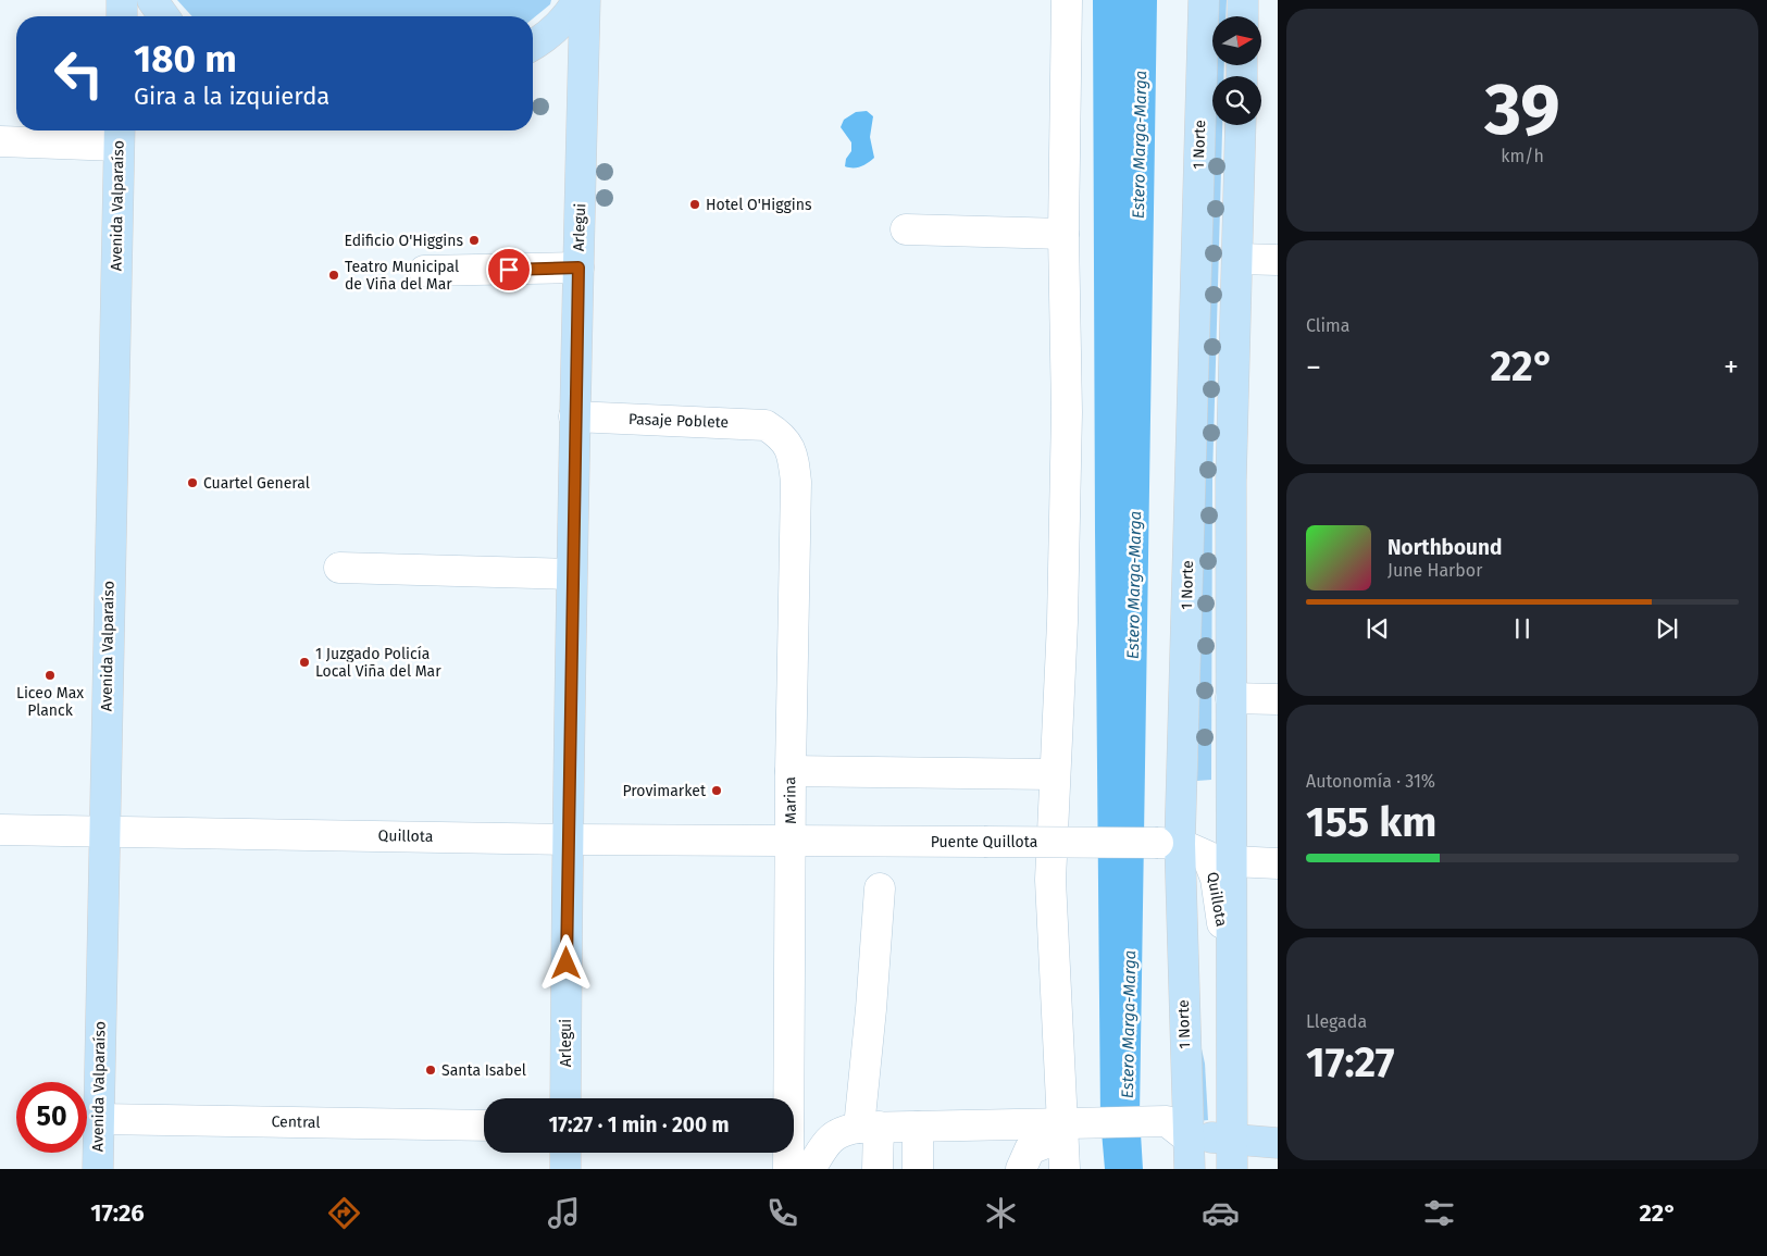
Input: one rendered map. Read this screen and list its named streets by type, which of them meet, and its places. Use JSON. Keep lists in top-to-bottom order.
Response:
{
  "streets": {
    "main road": ["1 Norte", "Avenida Valparaíso", "Arlegui"],
    "street": [
      "Pasaje Poblete",
      "Marina",
      "Quillota",
      "Puente Quillota",
      "Central"
    ]
  },
  "crossings": [
    ["1 Norte", "Quillota"],
    ["1 Norte", "Puente Quillota"],
    ["Avenida Valparaíso", "Quillota"],
    ["Avenida Valparaíso", "Central"],
    ["Arlegui", "Pasaje Poblete"],
    ["Arlegui", "Quillota"],
    ["Pasaje Poblete", "Marina"],
    ["Marina", "Quillota"],
    ["Marina", "Puente Quillota"],
    ["Quillota", "Puente Quillota"]
  ],
  "water": ["Estero Marga-Marga"],
  "places": [
    "Hotel O'Higgins",
    "Edificio O'Higgins",
    "Teatro Municipal de Viña del Mar",
    "Cuartel General",
    "1 Juzgado Policía Local Viña del Mar",
    "Liceo Max Planck",
    "Provimarket",
    "Santa Isabel"
  ],
  "north": "right",
  "page": {
    "tile": [
      ["39", "km/h"],
      "Clima",
      ["Autonomía · 31%", "155 km"],
      ["Llegada", "17:27"]
    ],
    "turn": ["180 m", "Gira a la izquierda"],
    "heat": ["−", "22°", "+"],
    "song": ["Northbound", "June Harbor"],
    "limit": "50",
    "trip": "17:27 · 1 min · 200 m",
    "tabs": ["17:26", "22°"]
  }
}
